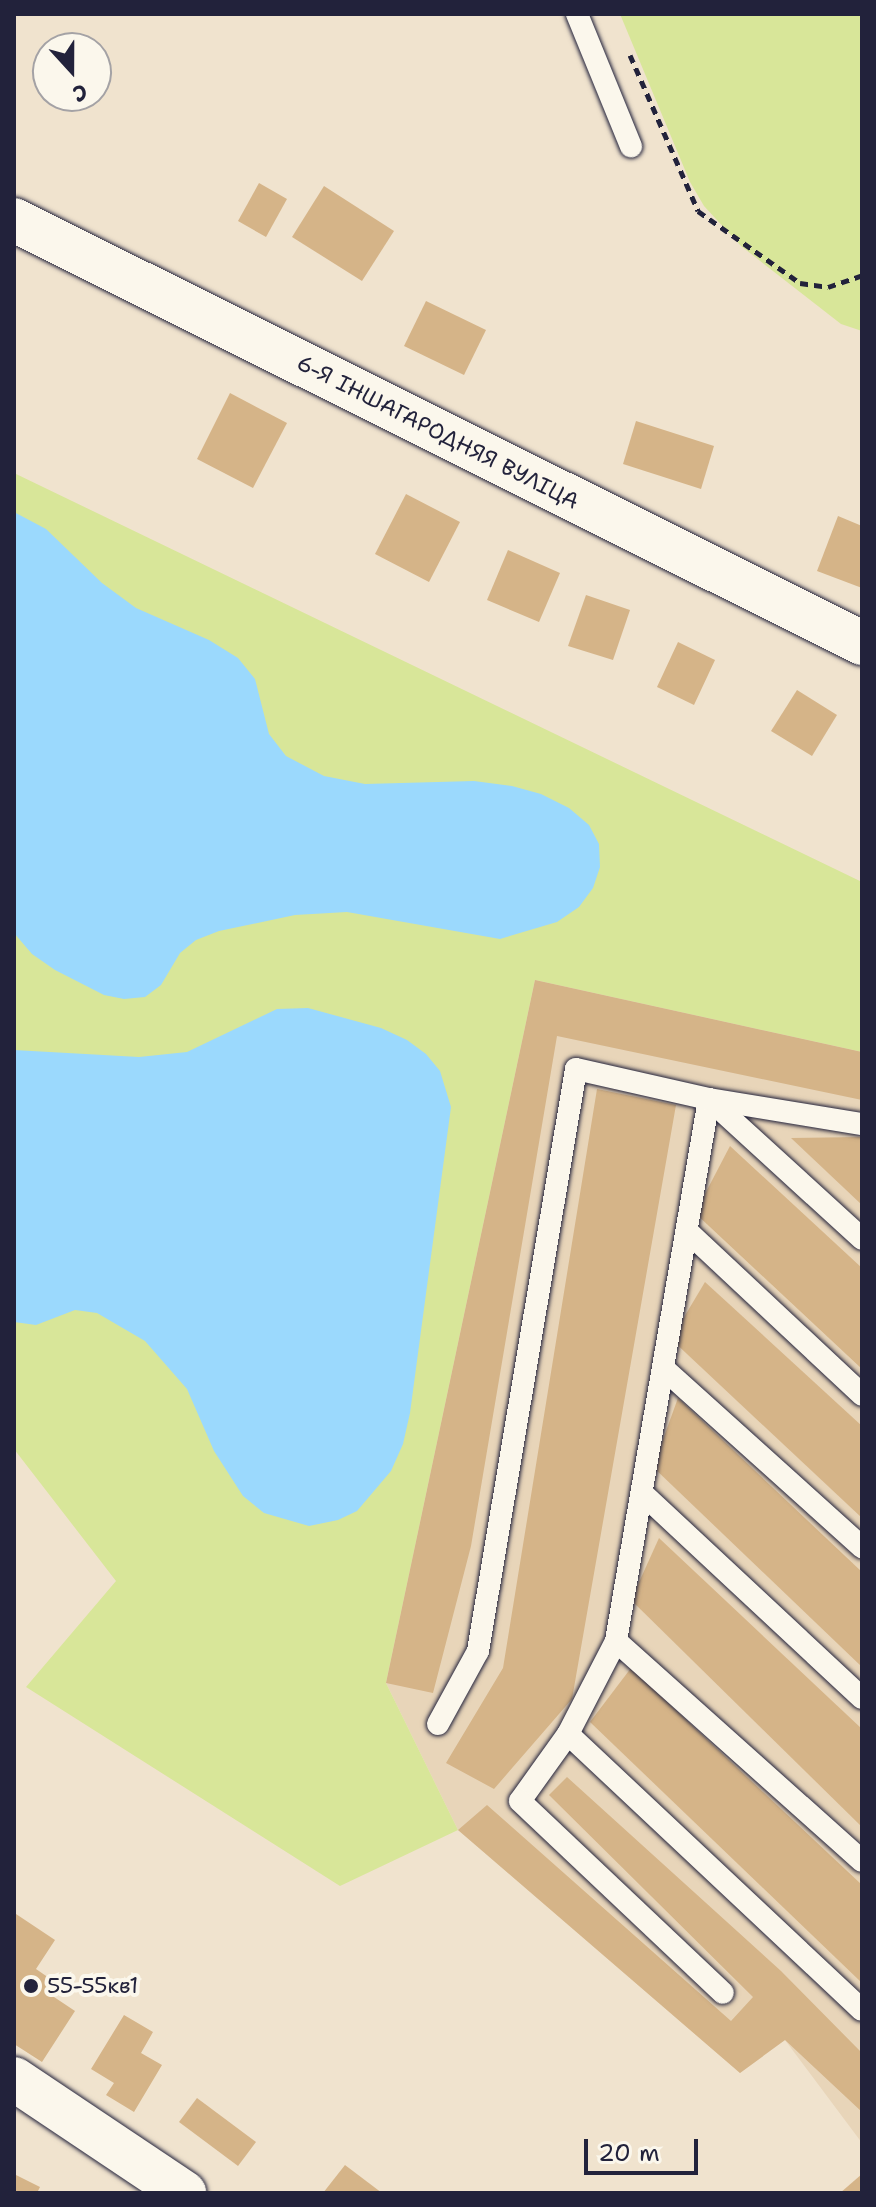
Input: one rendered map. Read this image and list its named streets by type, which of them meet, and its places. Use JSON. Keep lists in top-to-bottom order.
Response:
{
  "streets": {
    "street": ["6-Я ІНШАГАРОДНЯЯ ВУЛІЦА"]
  },
  "places": ["55-55кв1"],
  "scale_bar": "20 m",
  "north": "bottom"
}
